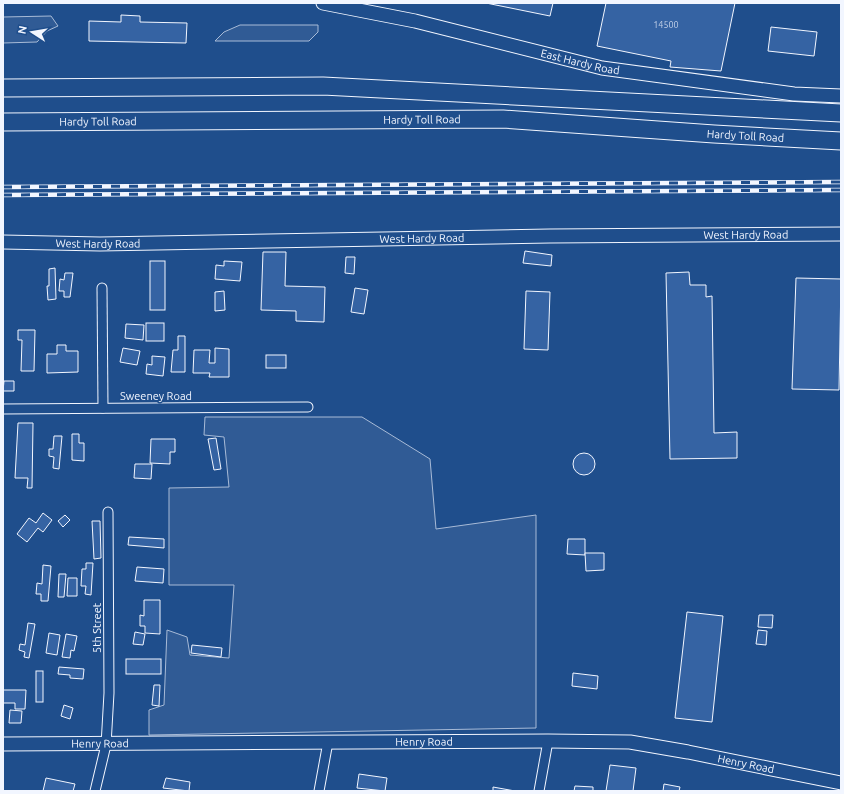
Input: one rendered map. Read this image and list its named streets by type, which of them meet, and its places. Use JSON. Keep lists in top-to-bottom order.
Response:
{
  "streets": {
    "highway": ["Hardy Toll Road"],
    "main road": ["East Hardy Road", "West Hardy Road", "Henry Road"],
    "street": ["Sweeney Road", "5th Street"]
  },
  "crossings": [
    ["5th Street", "Henry Road"]
  ],
  "house_numbers": ["14500"],
  "north": "left"
}
